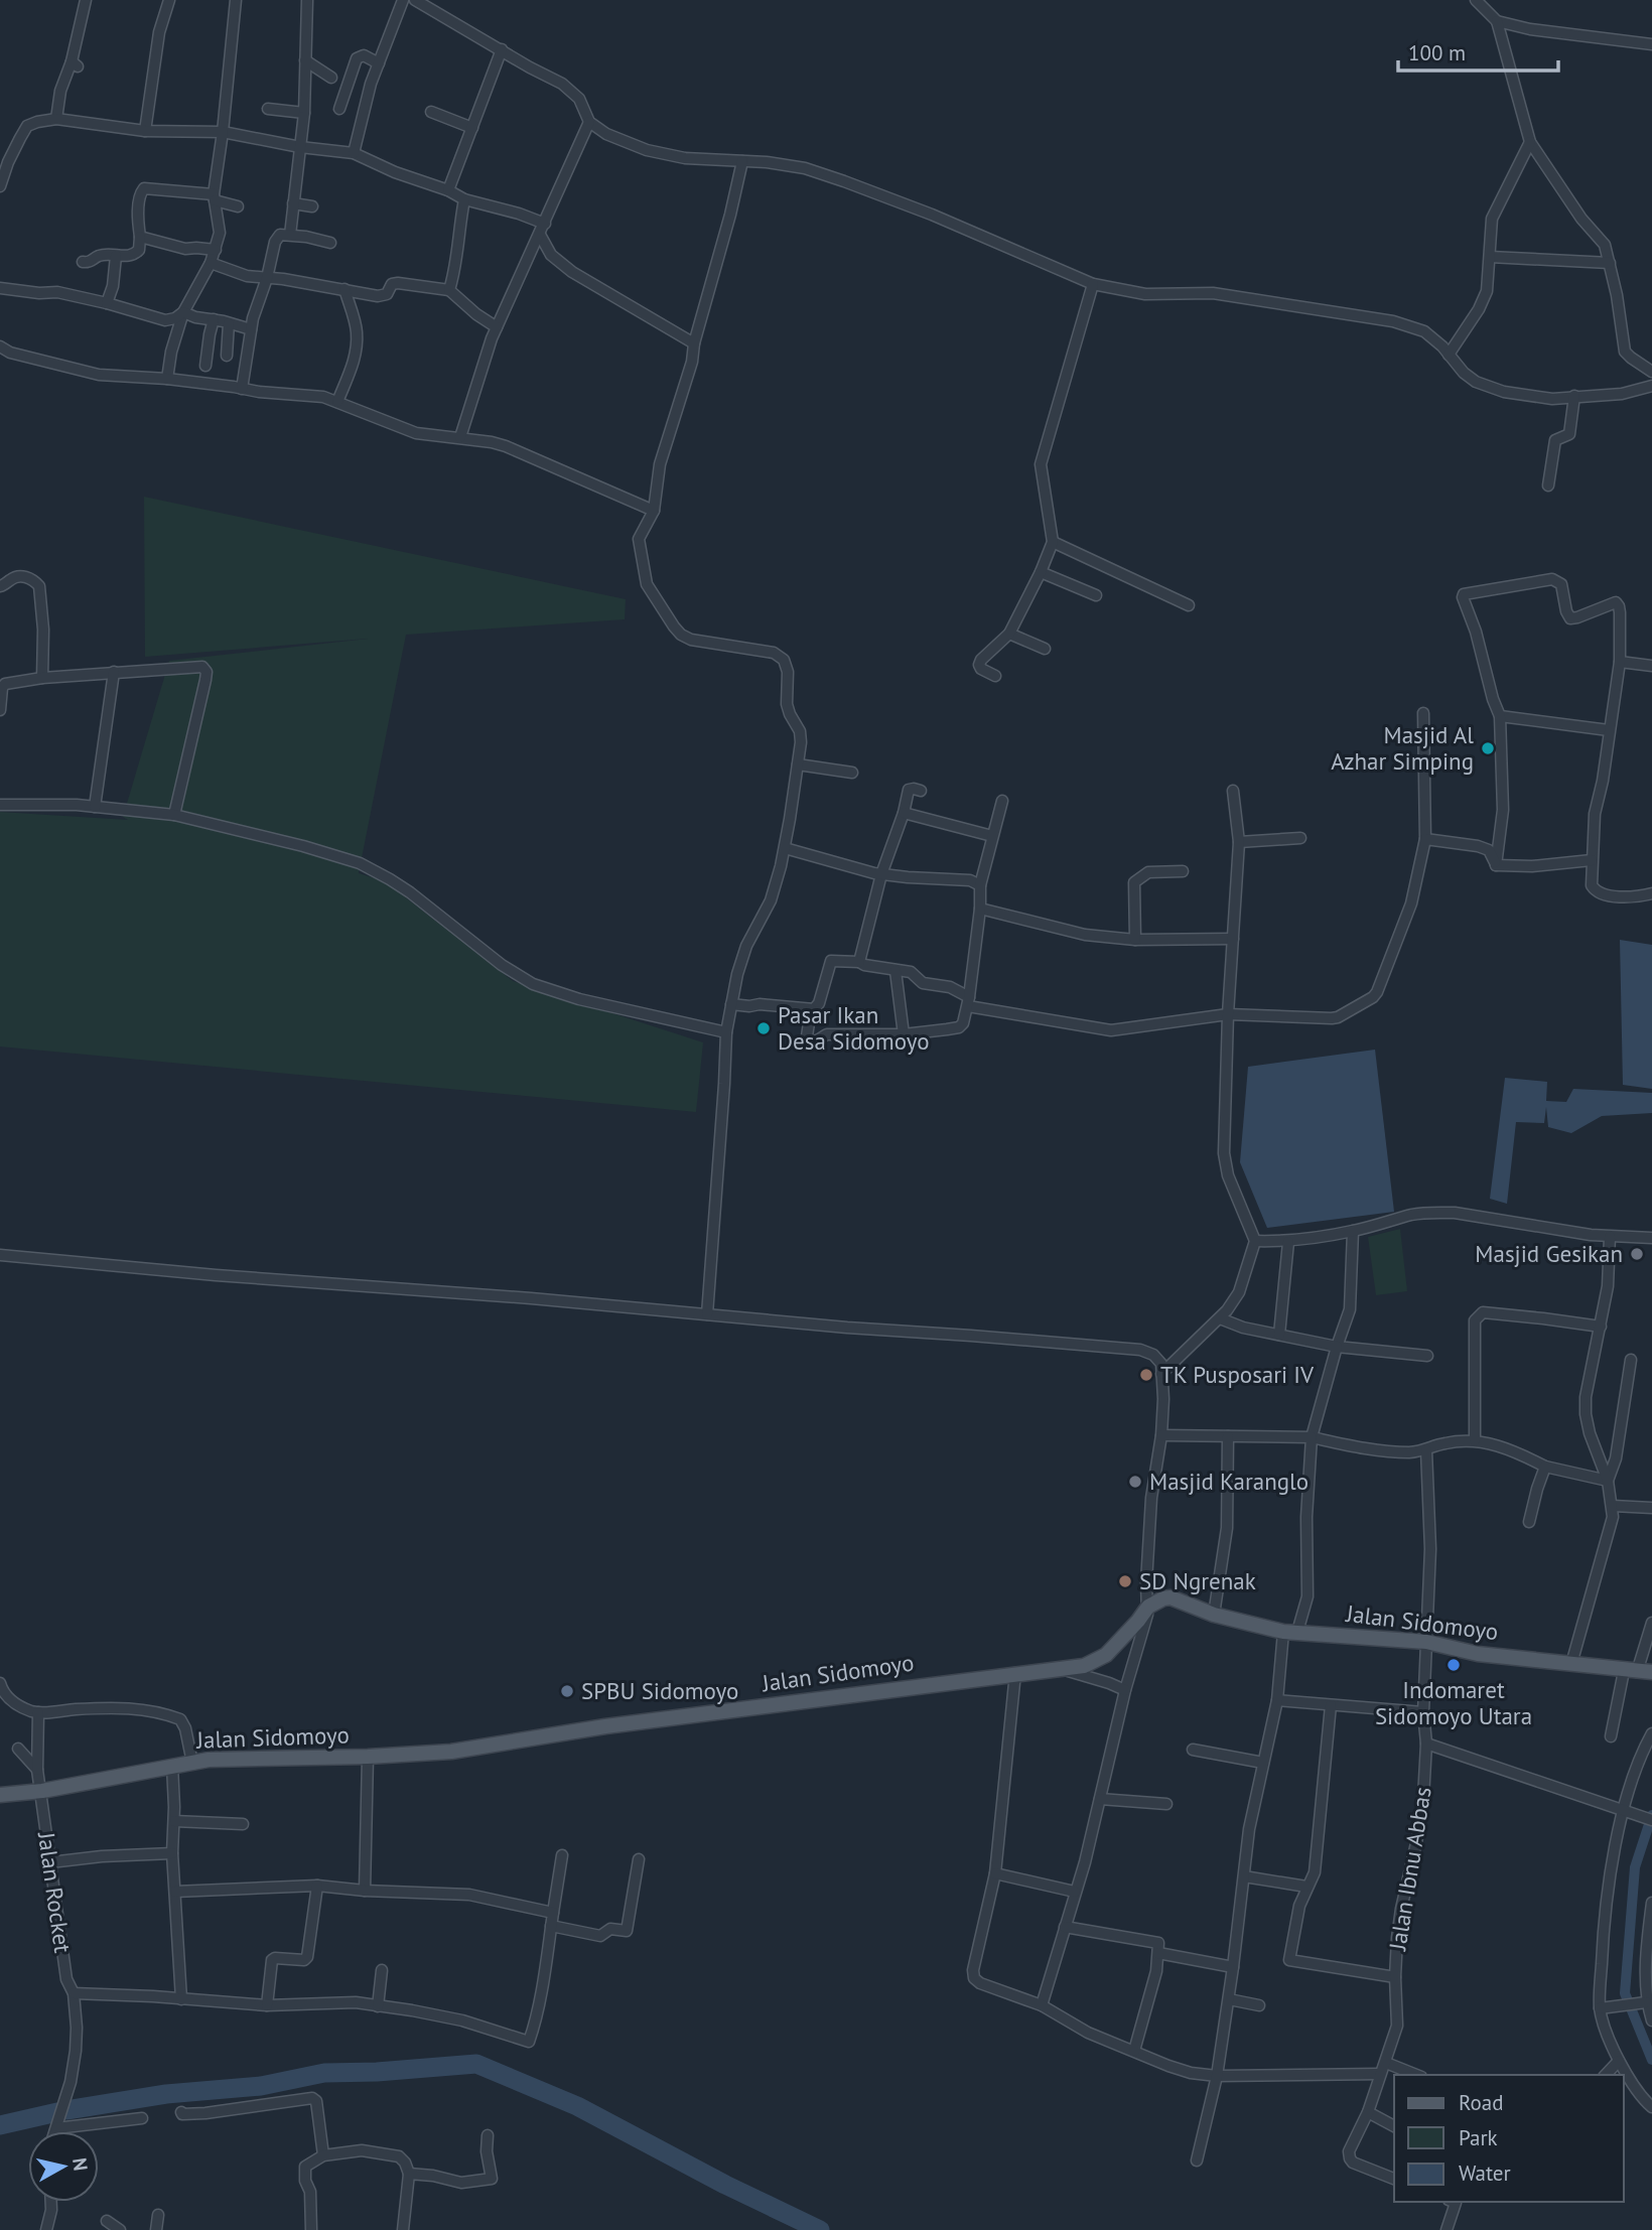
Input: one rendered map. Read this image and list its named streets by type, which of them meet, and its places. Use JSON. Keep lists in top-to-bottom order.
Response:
{
  "streets": {
    "main road": ["Jalan Sidomoyo"],
    "street": ["Jalan Ibnu Abbas", "Jalan Rocket"]
  },
  "crossings": [
    ["Jalan Sidomoyo", "Jalan Ibnu Abbas"],
    ["Jalan Sidomoyo", "Jalan Rocket"]
  ],
  "places": [
    "Masjid Al Azhar Simping",
    "Pasar Ikan Desa Sidomoyo",
    "Masjid Gesikan",
    "TK Pusposari IV",
    "Masjid Karanglo",
    "SD Ngrenak",
    "Indomaret Sidomoyo Utara",
    "SPBU Sidomoyo"
  ],
  "legend": ["Road", "Park", "Water"],
  "scale_bar": "100 m",
  "north": "right"
}
